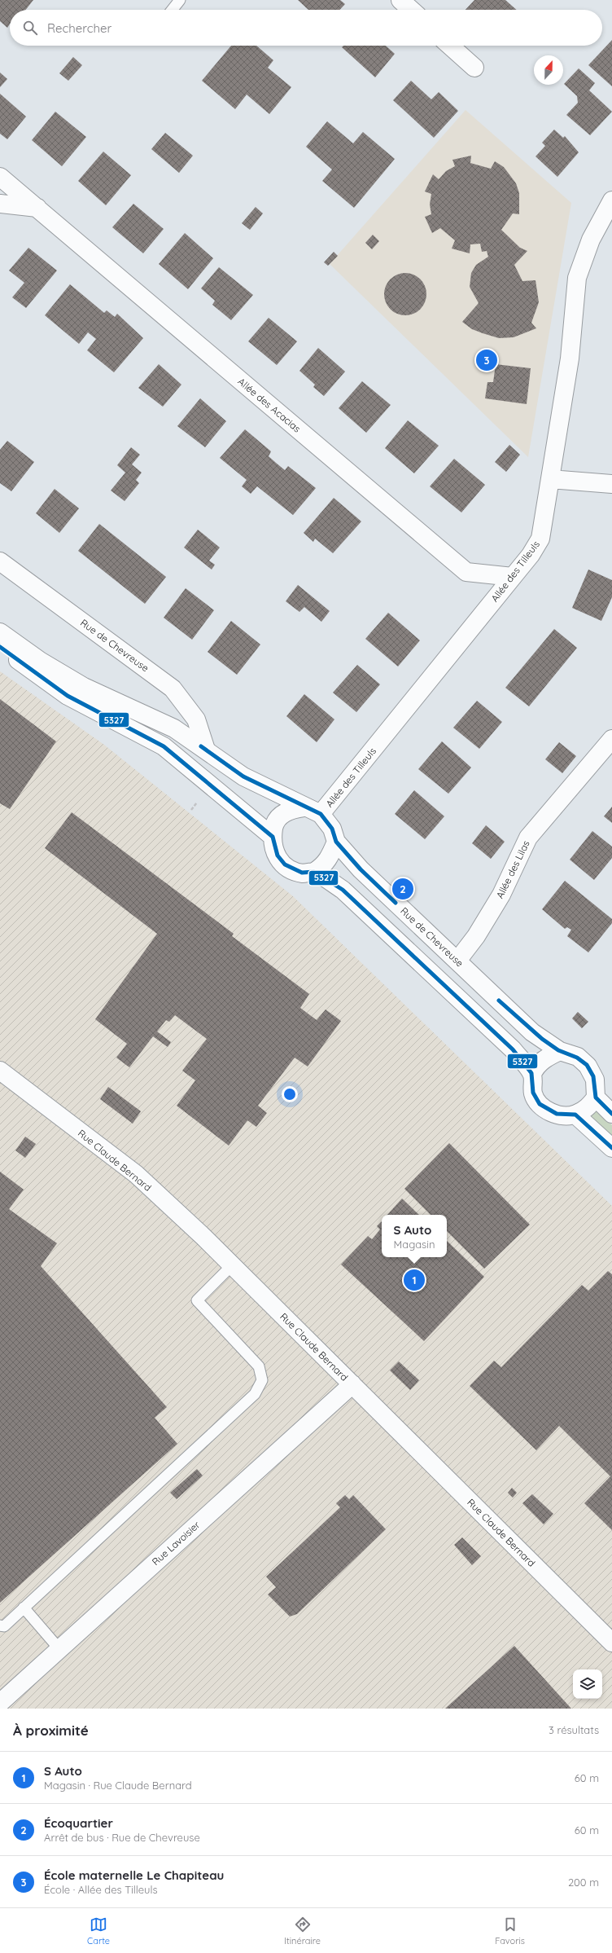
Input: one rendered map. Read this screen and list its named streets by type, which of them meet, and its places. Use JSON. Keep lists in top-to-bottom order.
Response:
{
  "streets": {
    "street": [
      "Allée des Acacias",
      "Allée des Tilleuls",
      "Rue de Chevreuse",
      "Allée des Lilas",
      "Rue Claude Bernard",
      "Rue Lavoisier"
    ]
  },
  "crossings": [
    ["Allée des Acacias", "Allée des Tilleuls"],
    ["Allée des Tilleuls", "Rue de Chevreuse"],
    ["Rue de Chevreuse", "Allée des Lilas"],
    ["Rue Claude Bernard", "Rue Lavoisier"]
  ],
  "lines": ["transit line 5327"],
  "north": "top",
  "page": {
    "search": "Rechercher",
    "pins": ["3", "2", "1"],
    "popup": ["S Auto", "Magasin"],
    "heading": ["À proximité", "3 résultats"],
    "list": [
      {
        "mark": "1",
        "name": "S Auto",
        "note": "Magasin · Rue Claude Bernard",
        "value": "60 m"
      },
      {
        "mark": "2",
        "name": "Écoquartier",
        "note": "Arrêt de bus · Rue de Chevreuse",
        "value": "60 m"
      },
      {
        "mark": "3",
        "name": "École maternelle Le Chapiteau",
        "note": "École · Allée des Tilleuls",
        "value": "200 m"
      }
    ],
    "nav": ["Carte", "Itinéraire", "Favoris"]
  }
}
